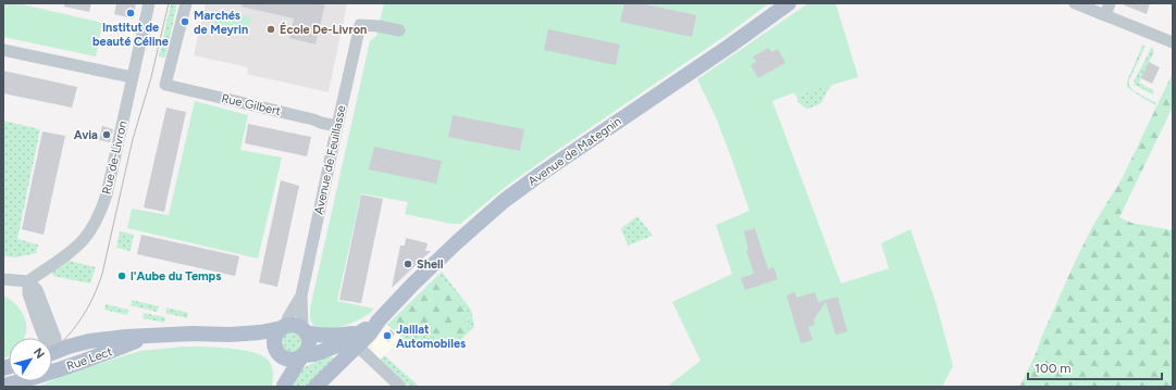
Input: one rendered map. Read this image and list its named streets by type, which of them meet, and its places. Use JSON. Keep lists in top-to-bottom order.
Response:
{
  "streets": {
    "main road": ["Avenue de Mategnin", "Rue Lect"],
    "street": ["Rue Gilbert", "Rue de-Livron", "Avenue de Feuillasse"]
  },
  "crossings": [
    ["Rue Gilbert", "Avenue de Feuillasse"],
    ["Avenue de Mategnin", "Avenue de Feuillasse"],
    ["Avenue de Mategnin", "Rue Lect"],
    ["Avenue de Feuillasse", "Rue Lect"]
  ],
  "places": [
    "Institut de beauté Céline",
    "Marchés de Meyrin",
    "École De-Livron",
    "Avia",
    "Shell",
    "l'Aube du Temps",
    "Jaillat Automobiles"
  ],
  "scale_bar": "100 m",
  "north": "top right"
}
